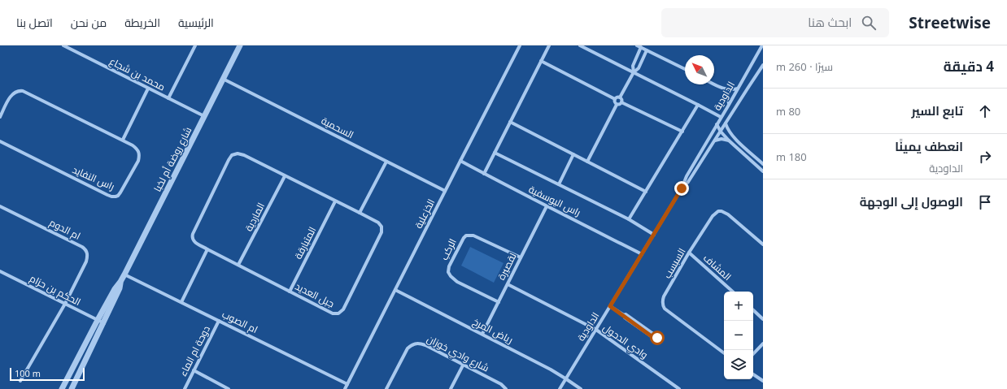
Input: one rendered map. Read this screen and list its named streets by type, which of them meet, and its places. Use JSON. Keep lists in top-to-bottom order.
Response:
{
  "streets": {
    "street": [
      "محمد بن شجاع",
      "الداودية",
      "السحمية",
      "شارع روضة أم لخبا",
      "راس النفايد",
      "راس اليوسفية",
      "الخزعلية",
      "الماردية",
      "ام الدوم",
      "المتبارقة",
      "الركب",
      "السبسب",
      "لقصيرة",
      "المشاف",
      "الحكم بن حزام",
      "جبل العديد",
      "ام الصوب",
      "رياض المرخ",
      "وادي الدحول",
      "دوحة ام الماء",
      "شارع وادي خوزان"
    ]
  },
  "crossings": [
    ["محمد بن شجاع", "شارع روضة أم لخبا"],
    ["الداودية", "راس اليوسفية"],
    ["الداودية", "رياض المرخ"],
    ["الداودية", "وادي الدحول"],
    ["السحمية", "شارع روضة أم لخبا"],
    ["السحمية", "الخزعلية"],
    ["شارع روضة أم لخبا", "الحكم بن حزام"],
    ["شارع روضة أم لخبا", "ام الصوب"],
    ["راس اليوسفية", "الخزعلية"],
    ["راس اليوسفية", "لقصيرة"],
    ["الخزعلية", "ام الصوب"],
    ["الخزعلية", "رياض المرخ"],
    ["الماردية", "جبل العديد"],
    ["ام الدوم", "الحكم بن حزام"],
    ["المتبارقة", "جبل العديد"],
    ["الركب", "لقصيرة"],
    ["السبسب", "المشاف"],
    ["لقصيرة", "رياض المرخ"],
    ["لقصيرة", "وادي الدحول"],
    ["ام الصوب", "دوحة ام الماء"]
  ],
  "scale_bar": "100 m",
  "north": "top left",
  "page": {
    "header": "Streetwise",
    "search": "ابحث هنا",
    "nav": [
      "الرئيسية",
      "الخريطة",
      "من نحن",
      "اتصل بنا"
    ],
    "heading": ["4 دقيقة", "سيرًا · 260 m"],
    "list": [
      ["تابع السير", "80 m"],
      ["انعطف يمينًا", "الداودية", "180 m"],
      "الوصول إلى الوجهة"
    ],
    "map_buttons": ["+", "−"],
    "scale": "100 m"
  }
}
